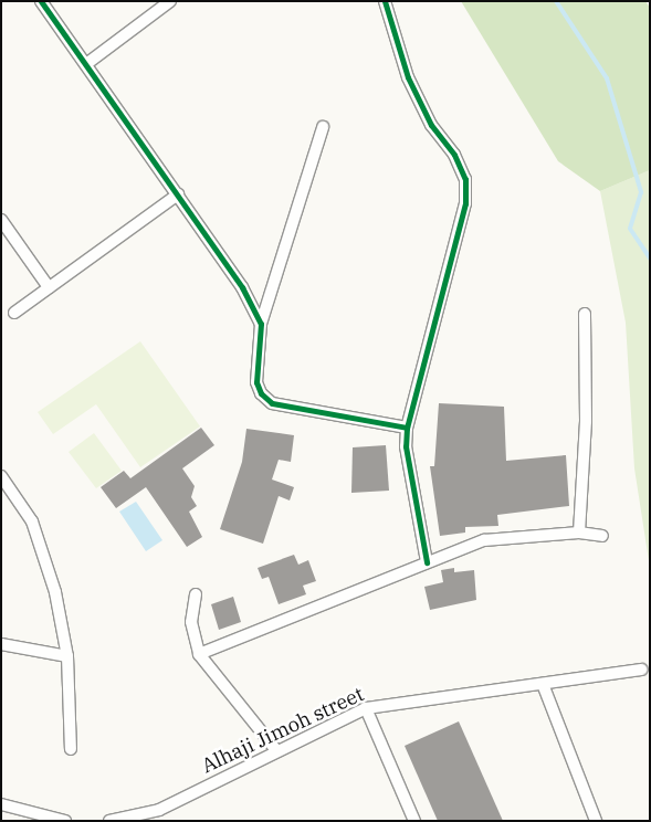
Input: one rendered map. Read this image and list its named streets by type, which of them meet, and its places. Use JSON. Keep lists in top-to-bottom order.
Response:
{
  "streets": {
    "street": ["Alhaji Jimoh street"]
  }
}
